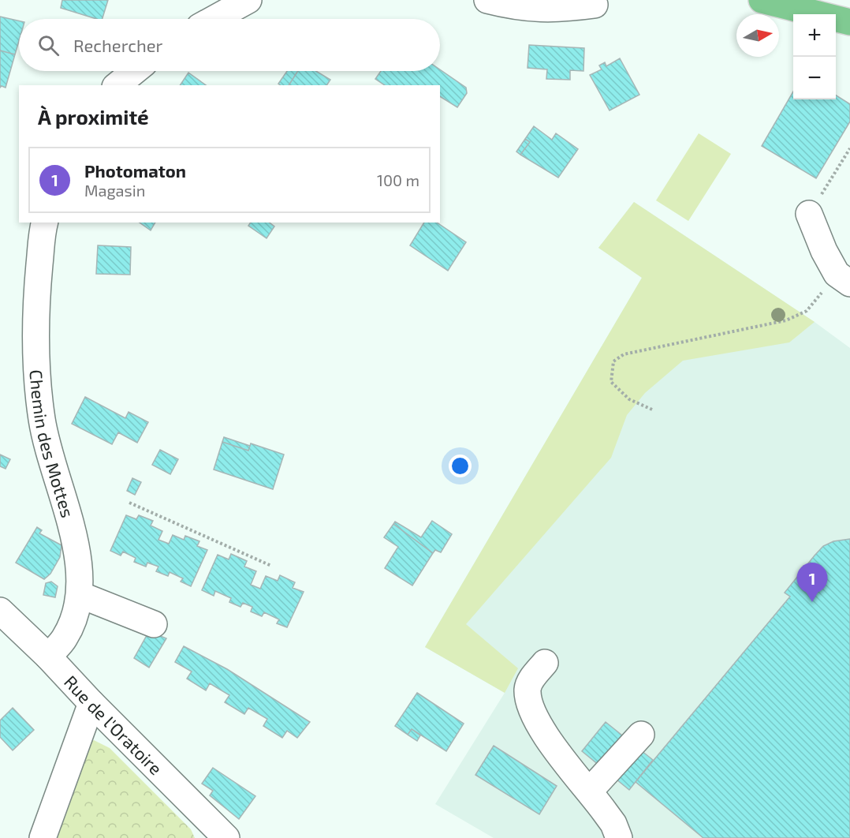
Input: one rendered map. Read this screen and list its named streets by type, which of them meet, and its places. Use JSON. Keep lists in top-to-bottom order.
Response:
{
  "streets": {
    "street": ["Chemin des Mottes", "Rue de l'Oratoire"]
  },
  "crossings": [
    ["Chemin des Mottes", "Rue de l'Oratoire"]
  ],
  "north": "right",
  "page": {
    "map_buttons": ["+", "−"],
    "search": "Rechercher",
    "heading": "À proximité",
    "list": [
      {
        "mark": "1",
        "name": "Photomaton",
        "note": "Magasin",
        "value": "100 m"
      }
    ],
    "pins": "1"
  }
}
